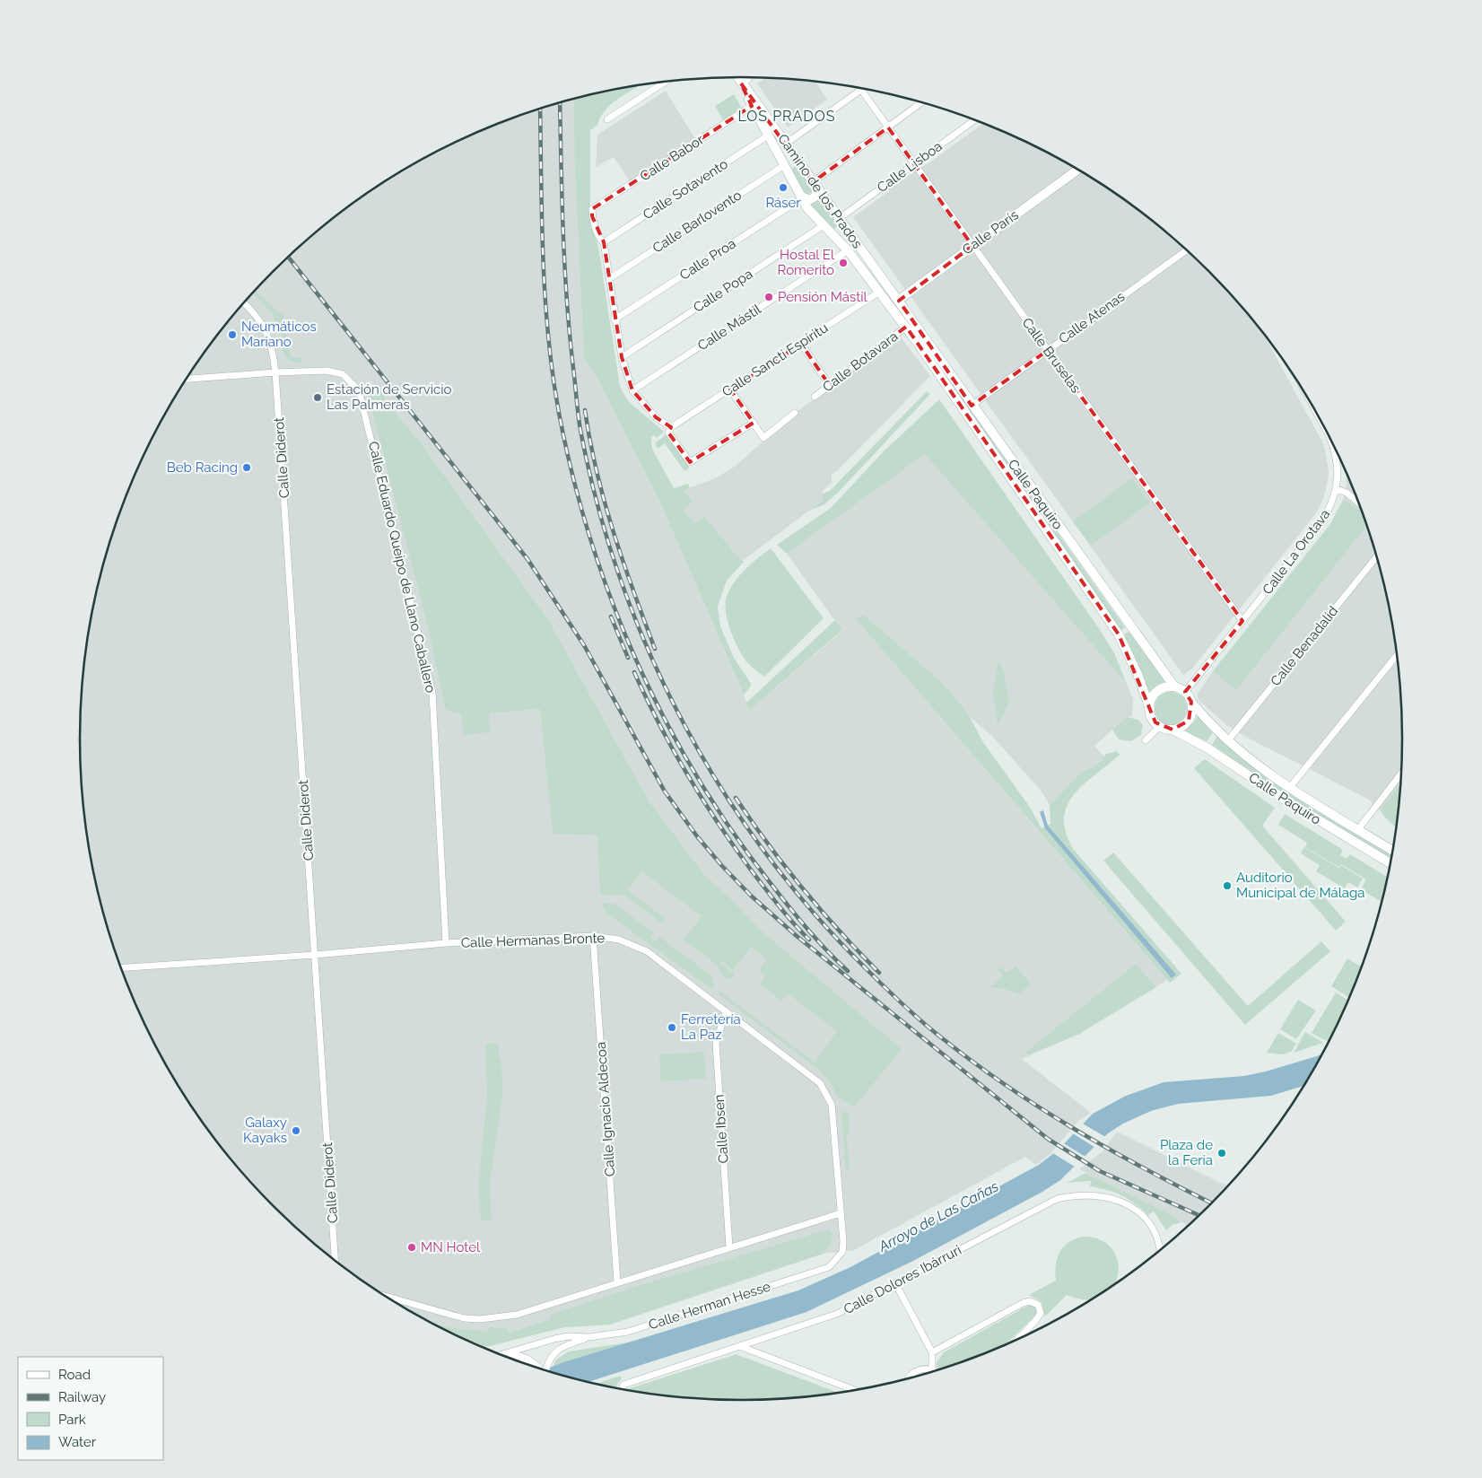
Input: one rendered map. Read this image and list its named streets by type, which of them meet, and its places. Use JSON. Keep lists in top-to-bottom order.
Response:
{
  "streets": {
    "main road": ["Camino de los Prados", "Calle París", "Calle Paquiro"],
    "street": [
      "Calle Babor",
      "Calle Lisboa",
      "Calle Sotavento",
      "Calle Barlovento",
      "Calle Proa",
      "Calle Popa",
      "Calle Atenas",
      "Calle Mástil",
      "Calle Bruselas",
      "Calle Sancti Espíritu",
      "Calle Botavara",
      "Calle Diderot",
      "Calle La Orotava",
      "Calle Eduardo Queipo de Llano Caballero",
      "Calle Benadalid",
      "Calle Hermanas Bronte",
      "Calle Ignacio Aldecoa",
      "Calle Ibsen",
      "Calle Dolores Ibárruri",
      "Calle Herman Hesse"
    ]
  },
  "crossings": [
    ["Calle Babor", "Calle Sotavento"],
    ["Calle Babor", "Camino de los Prados"],
    ["Calle Lisboa", "Camino de los Prados"],
    ["Calle Lisboa", "Calle Bruselas"],
    ["Calle Sotavento", "Camino de los Prados"],
    ["Camino de los Prados", "Calle Barlovento"],
    ["Camino de los Prados", "Calle París"],
    ["Camino de los Prados", "Calle Proa"],
    ["Camino de los Prados", "Calle Popa"],
    ["Camino de los Prados", "Calle Mástil"],
    ["Camino de los Prados", "Calle Sancti Espíritu"],
    ["Camino de los Prados", "Calle Paquiro"],
    ["Calle París", "Calle Bruselas"],
    ["Calle París", "Calle Paquiro"],
    ["Calle Atenas", "Calle Bruselas"],
    ["Calle Atenas", "Calle Paquiro"],
    ["Calle Bruselas", "Calle La Orotava"],
    ["Calle Botavara", "Calle Paquiro"],
    ["Calle Diderot", "Calle Eduardo Queipo de Llano Caballero"],
    ["Calle Diderot", "Calle Hermanas Bronte"],
    ["Calle Paquiro", "Calle La Orotava"],
    ["Calle Paquiro", "Calle Benadalid"],
    ["Calle Eduardo Queipo de Llano Caballero", "Calle Hermanas Bronte"],
    ["Calle Hermanas Bronte", "Calle Ignacio Aldecoa"],
    ["Calle Hermanas Bronte", "Calle Ibsen"],
    ["Calle Hermanas Bronte", "Calle Herman Hesse"]
  ],
  "districts": ["LOS PRADOS"],
  "water": ["Arroyo de Las Cañas"],
  "places": [
    "Ráser",
    "Hostal El Romerito",
    "Pensión Mástil",
    "Neumáticos Mariano",
    "Estación de Servicio Las Palmeras",
    "Beb Racing",
    "Auditorio Municipal de Málaga",
    "Ferretería La Paz",
    "Galaxy Kayaks",
    "Plaza de la Feria",
    "MN Hotel"
  ],
  "legend": [
    "Road",
    "Railway",
    "Park",
    "Water"
  ]
}
